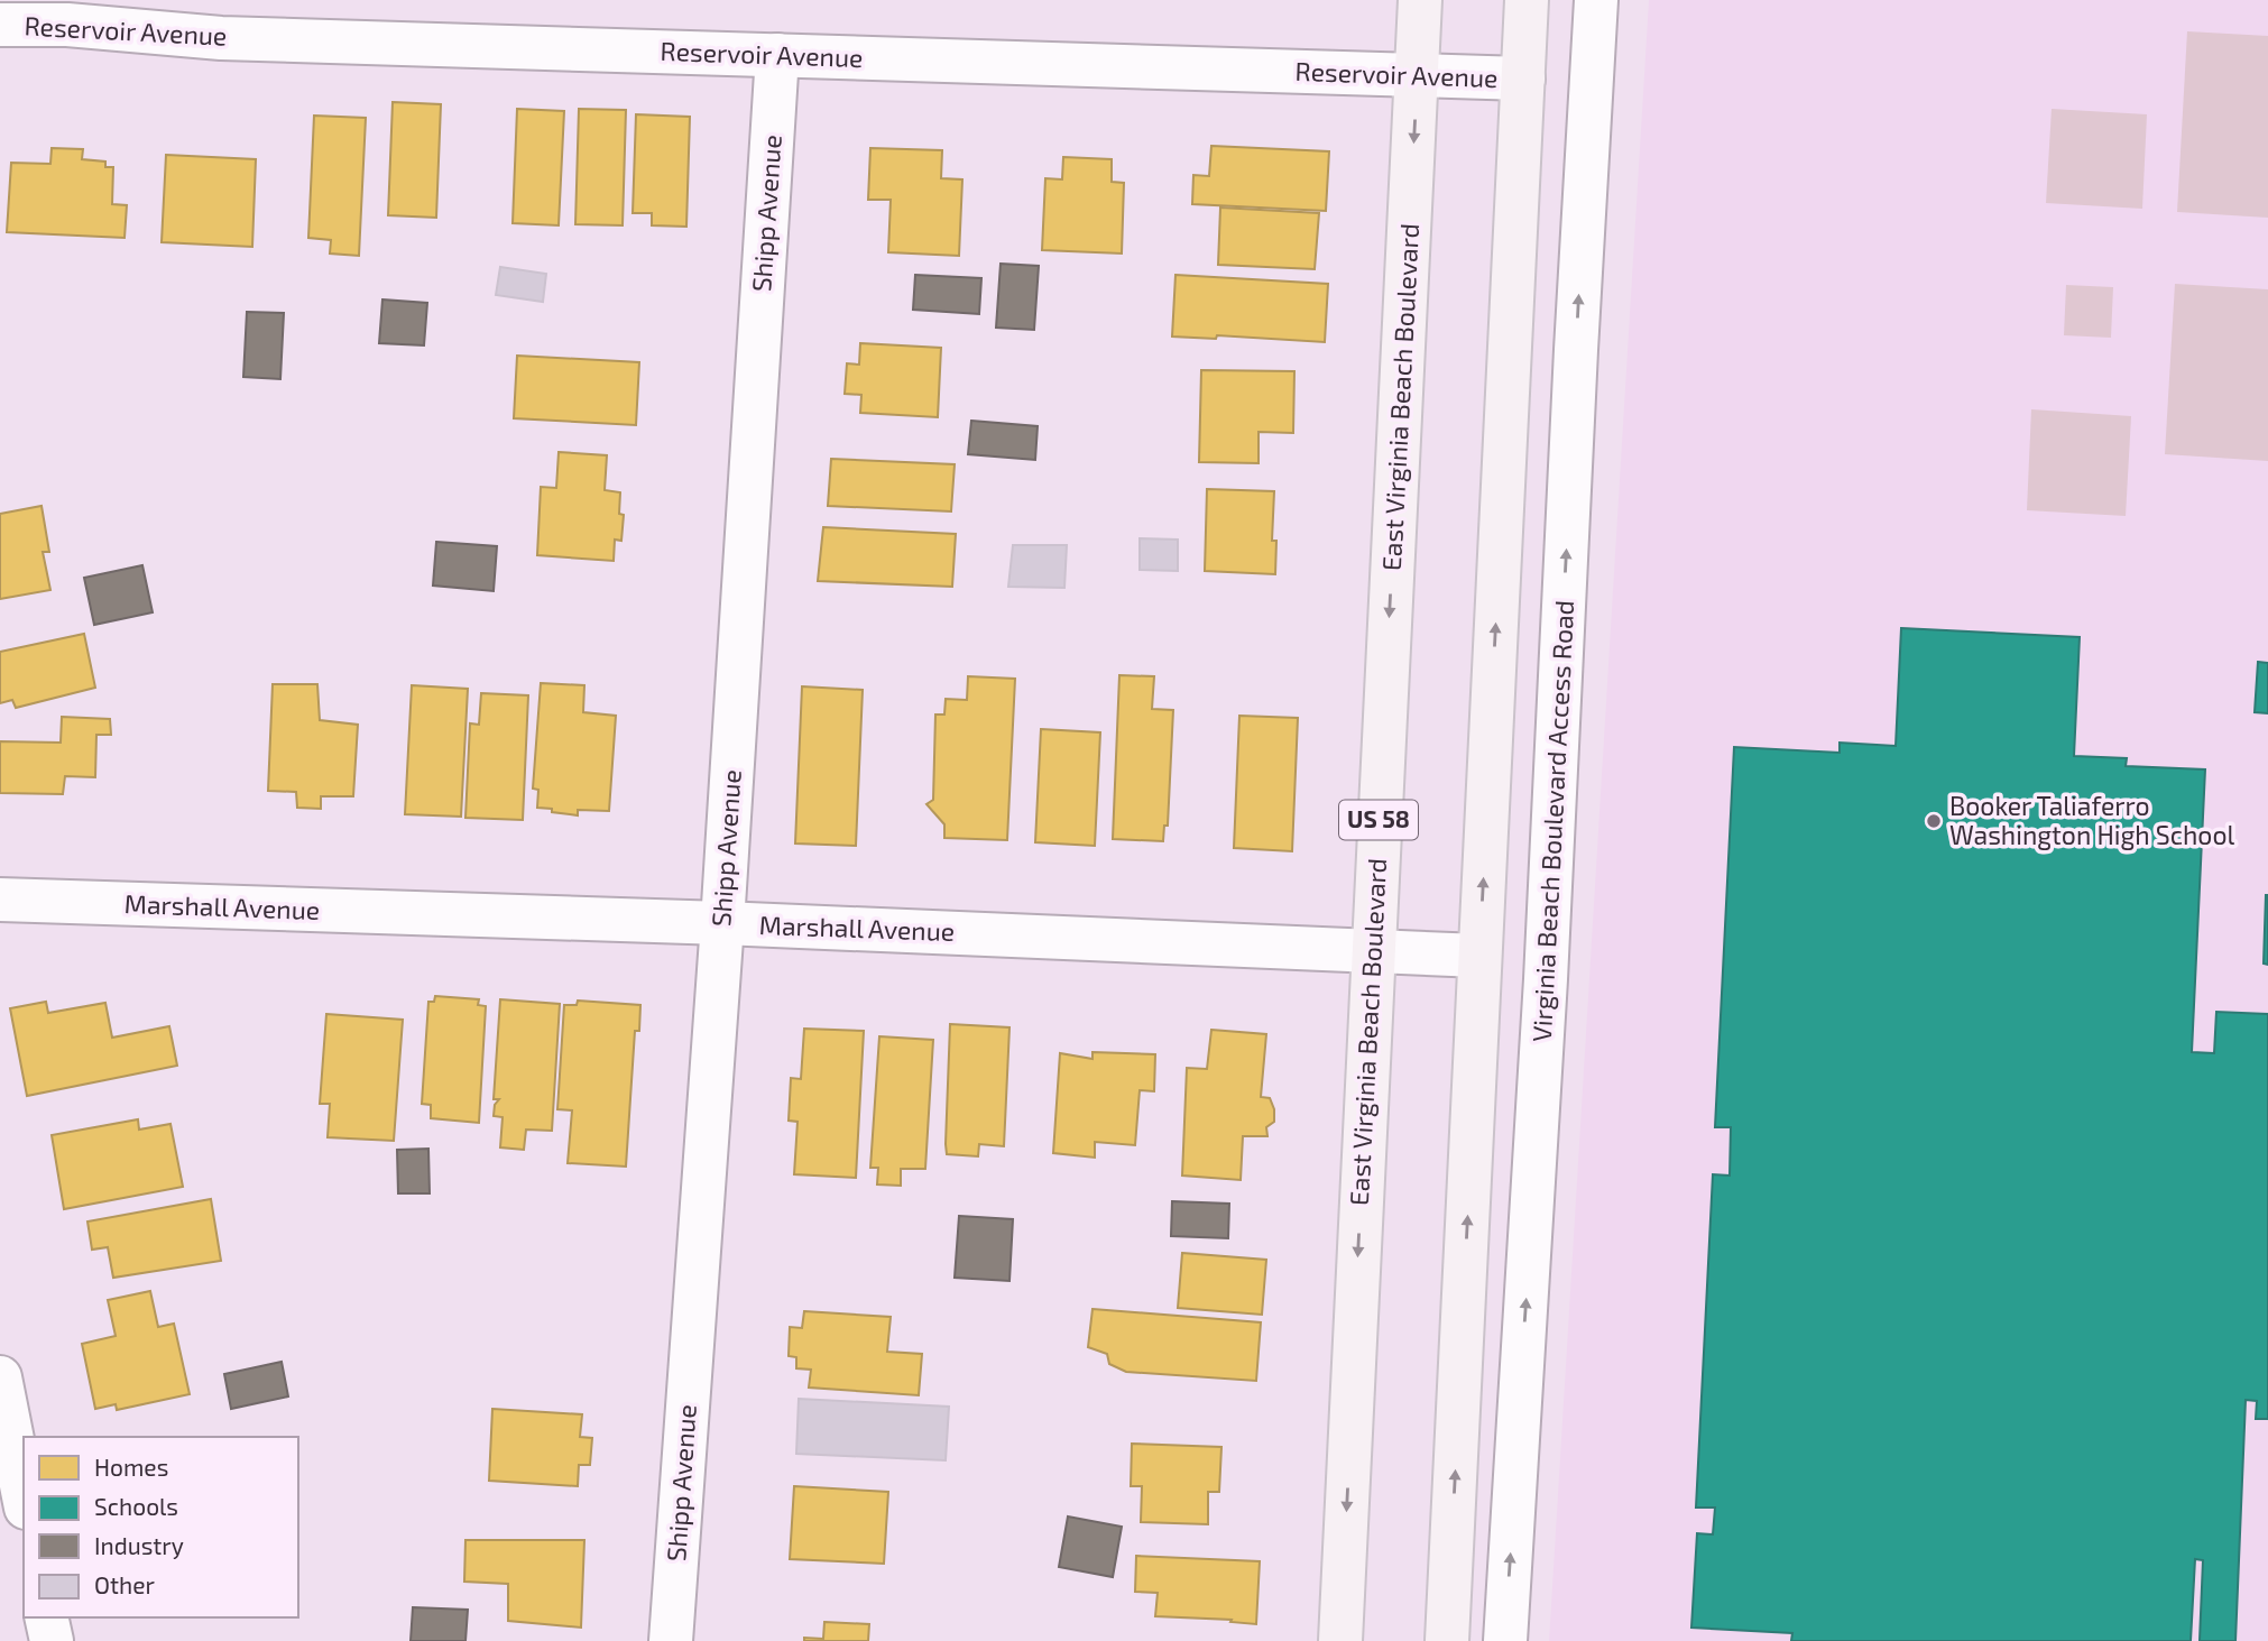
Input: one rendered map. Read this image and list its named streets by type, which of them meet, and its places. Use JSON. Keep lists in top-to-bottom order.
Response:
{
  "streets": {
    "main road": ["East Virginia Beach Boulevard", "US 58"],
    "street": [
      "Reservoir Avenue",
      "Shipp Avenue",
      "Virginia Beach Boulevard Access Road",
      "Marshall Avenue"
    ]
  },
  "crossings": [
    ["Reservoir Avenue", "Shipp Avenue"],
    ["Reservoir Avenue", "East Virginia Beach Boulevard"],
    ["Shipp Avenue", "Marshall Avenue"],
    ["East Virginia Beach Boulevard", "Marshall Avenue"]
  ],
  "one_way": ["Virginia Beach Boulevard Access Road"],
  "places": ["Booker Taliaferro Washington High School"],
  "legend": [
    "Homes",
    "Schools",
    "Industry",
    "Other"
  ]
}
